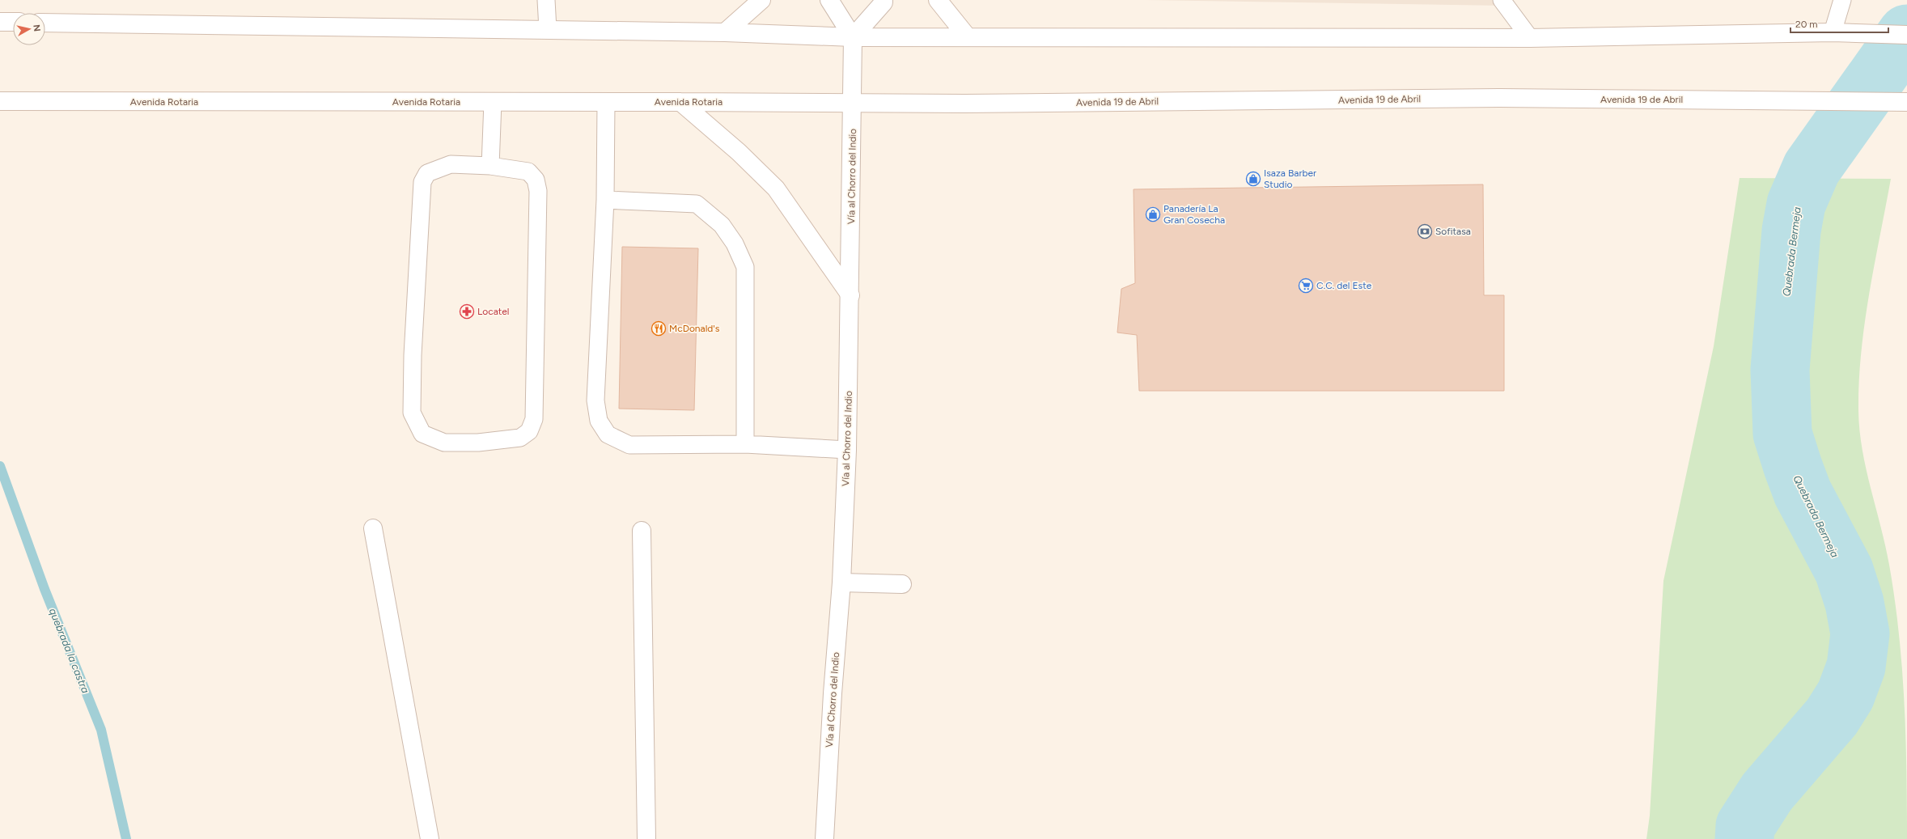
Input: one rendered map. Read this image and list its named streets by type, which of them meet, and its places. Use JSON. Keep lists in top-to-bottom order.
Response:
{
  "streets": {
    "main road": ["Avenida 19 de Abril", "Avenida Rotaria", "Vía al Chorro del Indio"]
  },
  "crossings": [
    ["Avenida 19 de Abril", "Avenida Rotaria"],
    ["Avenida 19 de Abril", "Vía al Chorro del Indio"],
    ["Avenida Rotaria", "Vía al Chorro del Indio"]
  ],
  "water": ["Quebrada Bermeja", "quebrada la castra"],
  "places": {
    "shop": ["Isaza Barber Studio", "Panadería La Gran Cosecha"],
    "bank": ["Sofitasa"],
    "supermarket": ["C.C. del Este"],
    "pharmacy": ["Locatel"],
    "restaurant": ["McDonald's"]
  },
  "scale_bar": "20 m",
  "north": "right"
}
